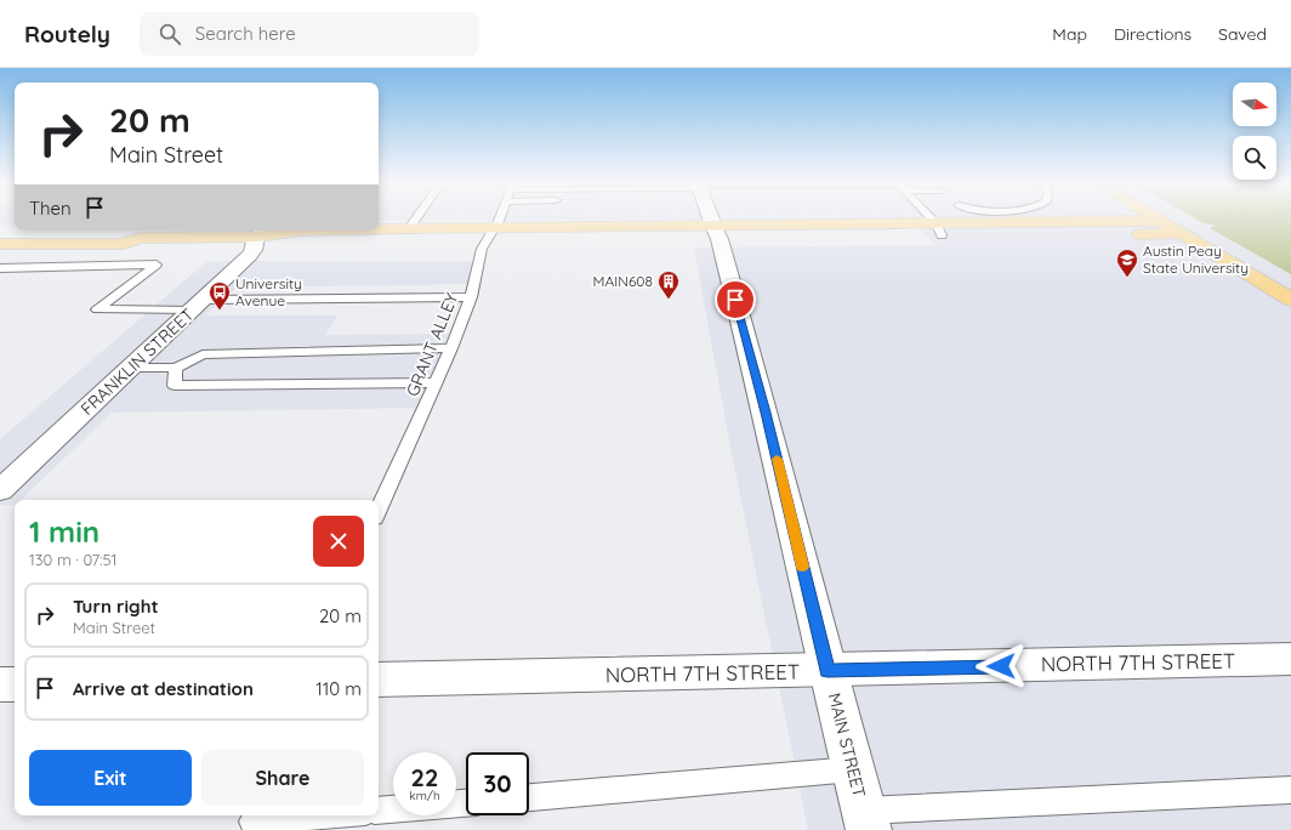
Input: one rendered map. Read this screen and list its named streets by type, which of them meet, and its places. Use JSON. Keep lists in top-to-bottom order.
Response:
{
  "streets": {
    "street": ["FRANKLIN STREET", "NORTH 7TH STREET", "MAIN STREET"],
    "lane": ["GRANT ALLEY"]
  },
  "crossings": [
    ["NORTH 7TH STREET", "MAIN STREET"]
  ],
  "places": {
    "school or university": ["Austin Peay State University"],
    "building": ["MAIN608"],
    "bus stop": ["University Avenue"]
  },
  "north": "right",
  "page": {
    "header": "Routely",
    "search": "Search here",
    "nav": ["Map", "Directions", "Saved"],
    "turn": ["20 m", "Main Street"],
    "then": "Then",
    "heading": ["1 min", "130 m · 07:51"],
    "list": [
      {
        "name": "Turn right",
        "note": "Main Street",
        "value": "20 m"
      },
      {
        "name": "Arrive at destination",
        "value": "110 m"
      }
    ],
    "buttons": ["Exit", "Share"],
    "speed": "22 km/h",
    "limit": "30"
  }
}
